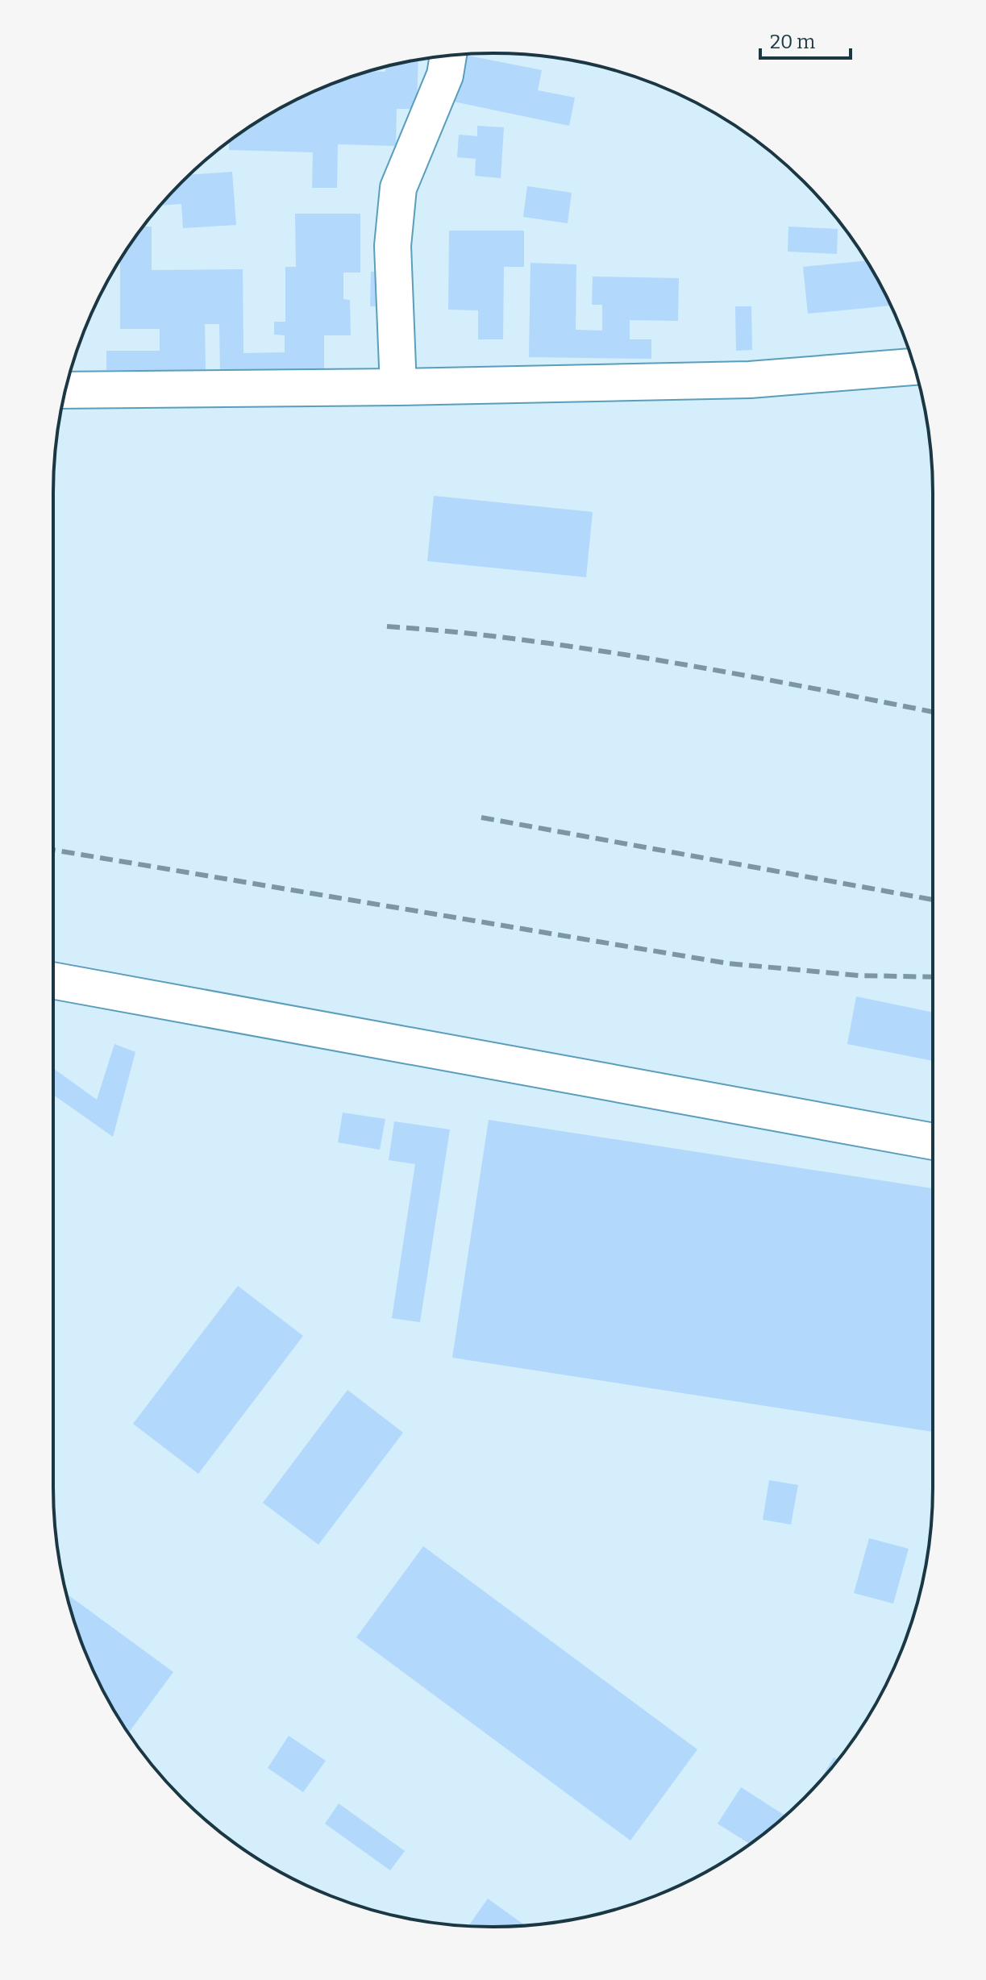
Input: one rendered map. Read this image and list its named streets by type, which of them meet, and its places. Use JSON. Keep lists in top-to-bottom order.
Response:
{
  "scale_bar": "20 m"
}
